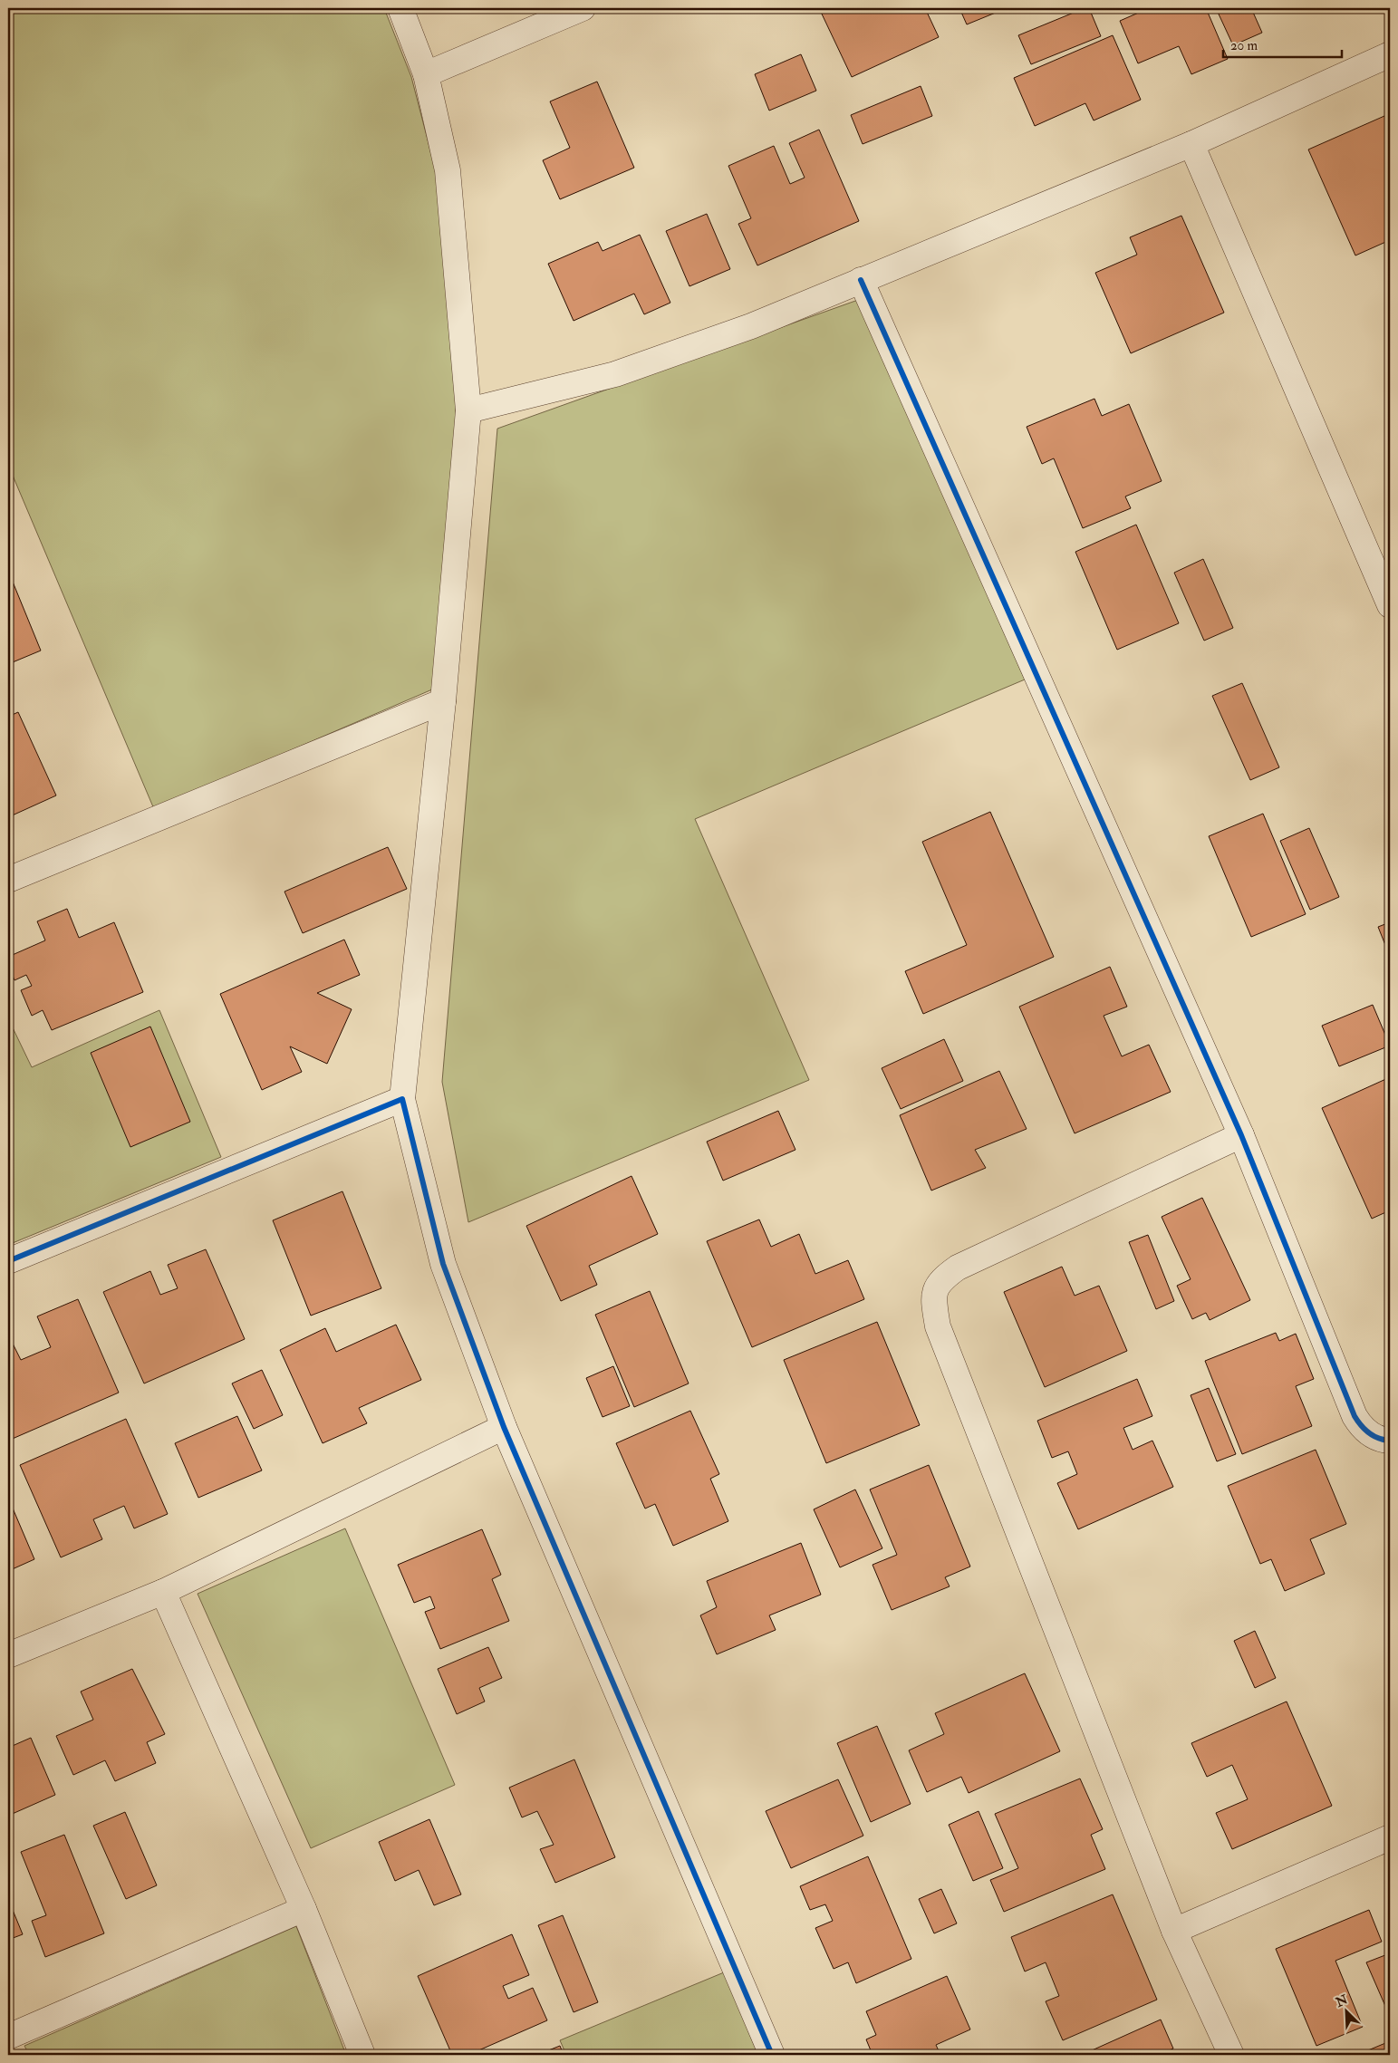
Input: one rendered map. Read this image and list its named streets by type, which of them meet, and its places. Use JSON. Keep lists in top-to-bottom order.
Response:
{
  "scale_bar": "20 m",
  "north": "top left"
}
